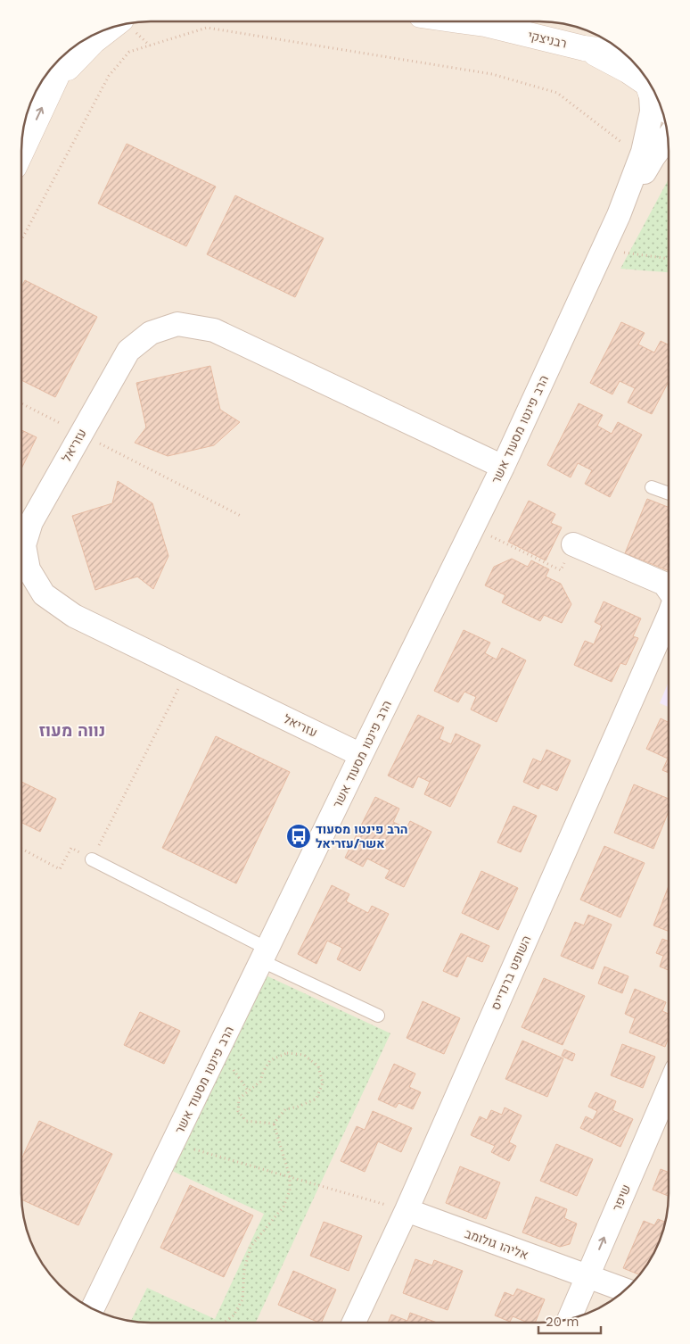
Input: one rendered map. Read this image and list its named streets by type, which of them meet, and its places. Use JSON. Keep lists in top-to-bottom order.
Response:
{
  "streets": {
    "street": [
      "רבניצקי",
      "הרב פינטו מסעוד אשר",
      "עזריאל",
      "השופט ברנדייס",
      "שיפר",
      "אליהו גולומב"
    ]
  },
  "crossings": [
    ["רבניצקי", "הרב פינטו מסעוד אשר"],
    ["הרב פינטו מסעוד אשר", "עזריאל"],
    ["השופט ברנדייס", "אליהו גולומב"],
    ["שיפר", "אליהו גולומב"]
  ],
  "one_way": ["שיפר"],
  "districts": ["נווה מעוז"],
  "places": {
    "bus stop": ["הרב פינטו מסעוד אשר/עזריאל"]
  },
  "scale_bar": "20 m"
}
